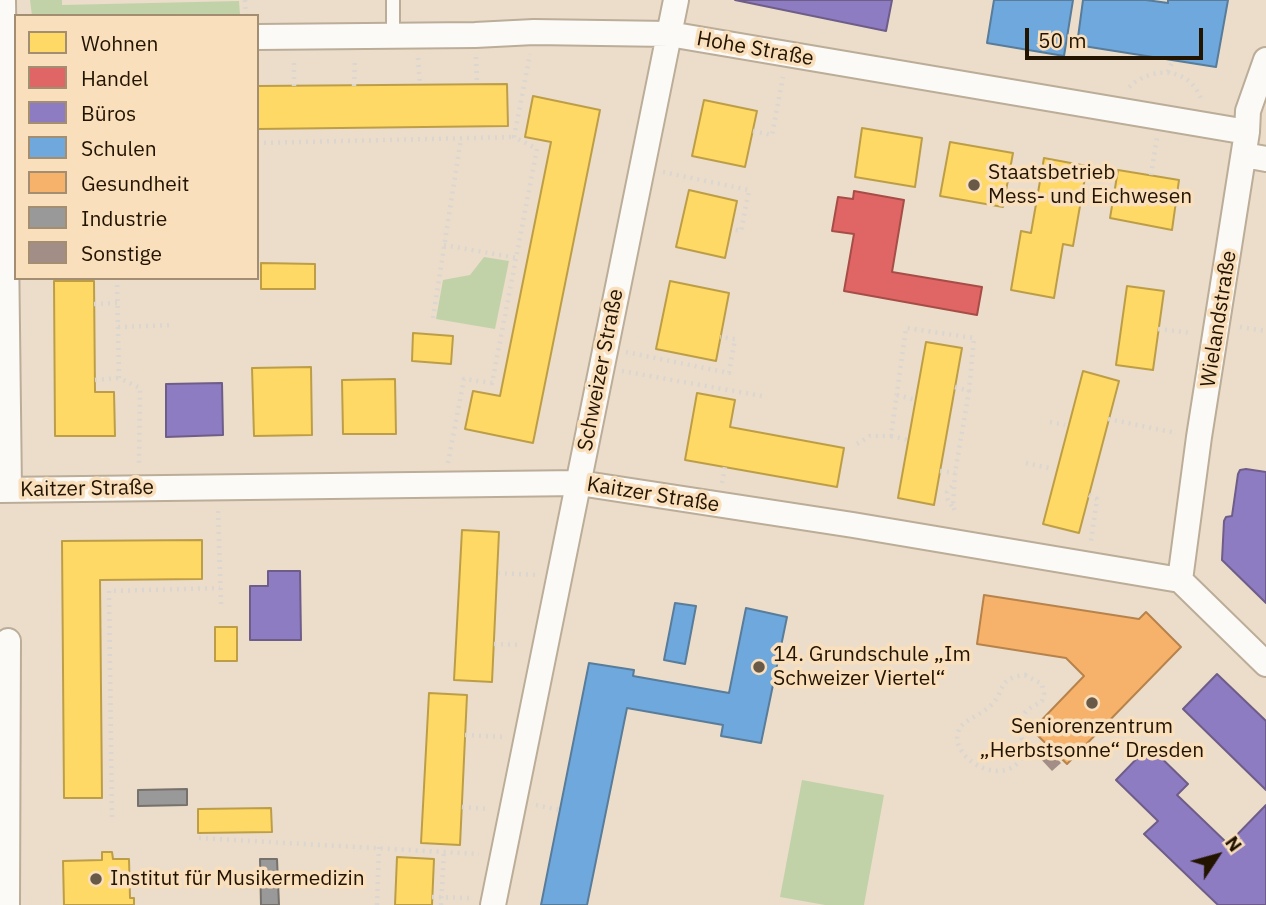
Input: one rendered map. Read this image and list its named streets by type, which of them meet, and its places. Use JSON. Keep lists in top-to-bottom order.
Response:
{
  "streets": {
    "street": [
      "Hohe Straße",
      "Wielandstraße",
      "Schweizer Straße",
      "Kaitzer Straße"
    ]
  },
  "crossings": [
    ["Hohe Straße", "Wielandstraße"],
    ["Hohe Straße", "Schweizer Straße"],
    ["Wielandstraße", "Kaitzer Straße"],
    ["Schweizer Straße", "Kaitzer Straße"]
  ],
  "places": [
    "Staatsbetrieb Mess- und Eichwesen",
    "14. Grundschule „Im Schweizer Viertel“",
    "Seniorenzentrum „Herbstsonne“ Dresden",
    "Institut für Musikermedizin"
  ],
  "legend": [
    "Wohnen",
    "Handel",
    "Büros",
    "Schulen",
    "Gesundheit",
    "Industrie",
    "Sonstige"
  ],
  "scale_bar": "50 m",
  "north": "top right"
}
